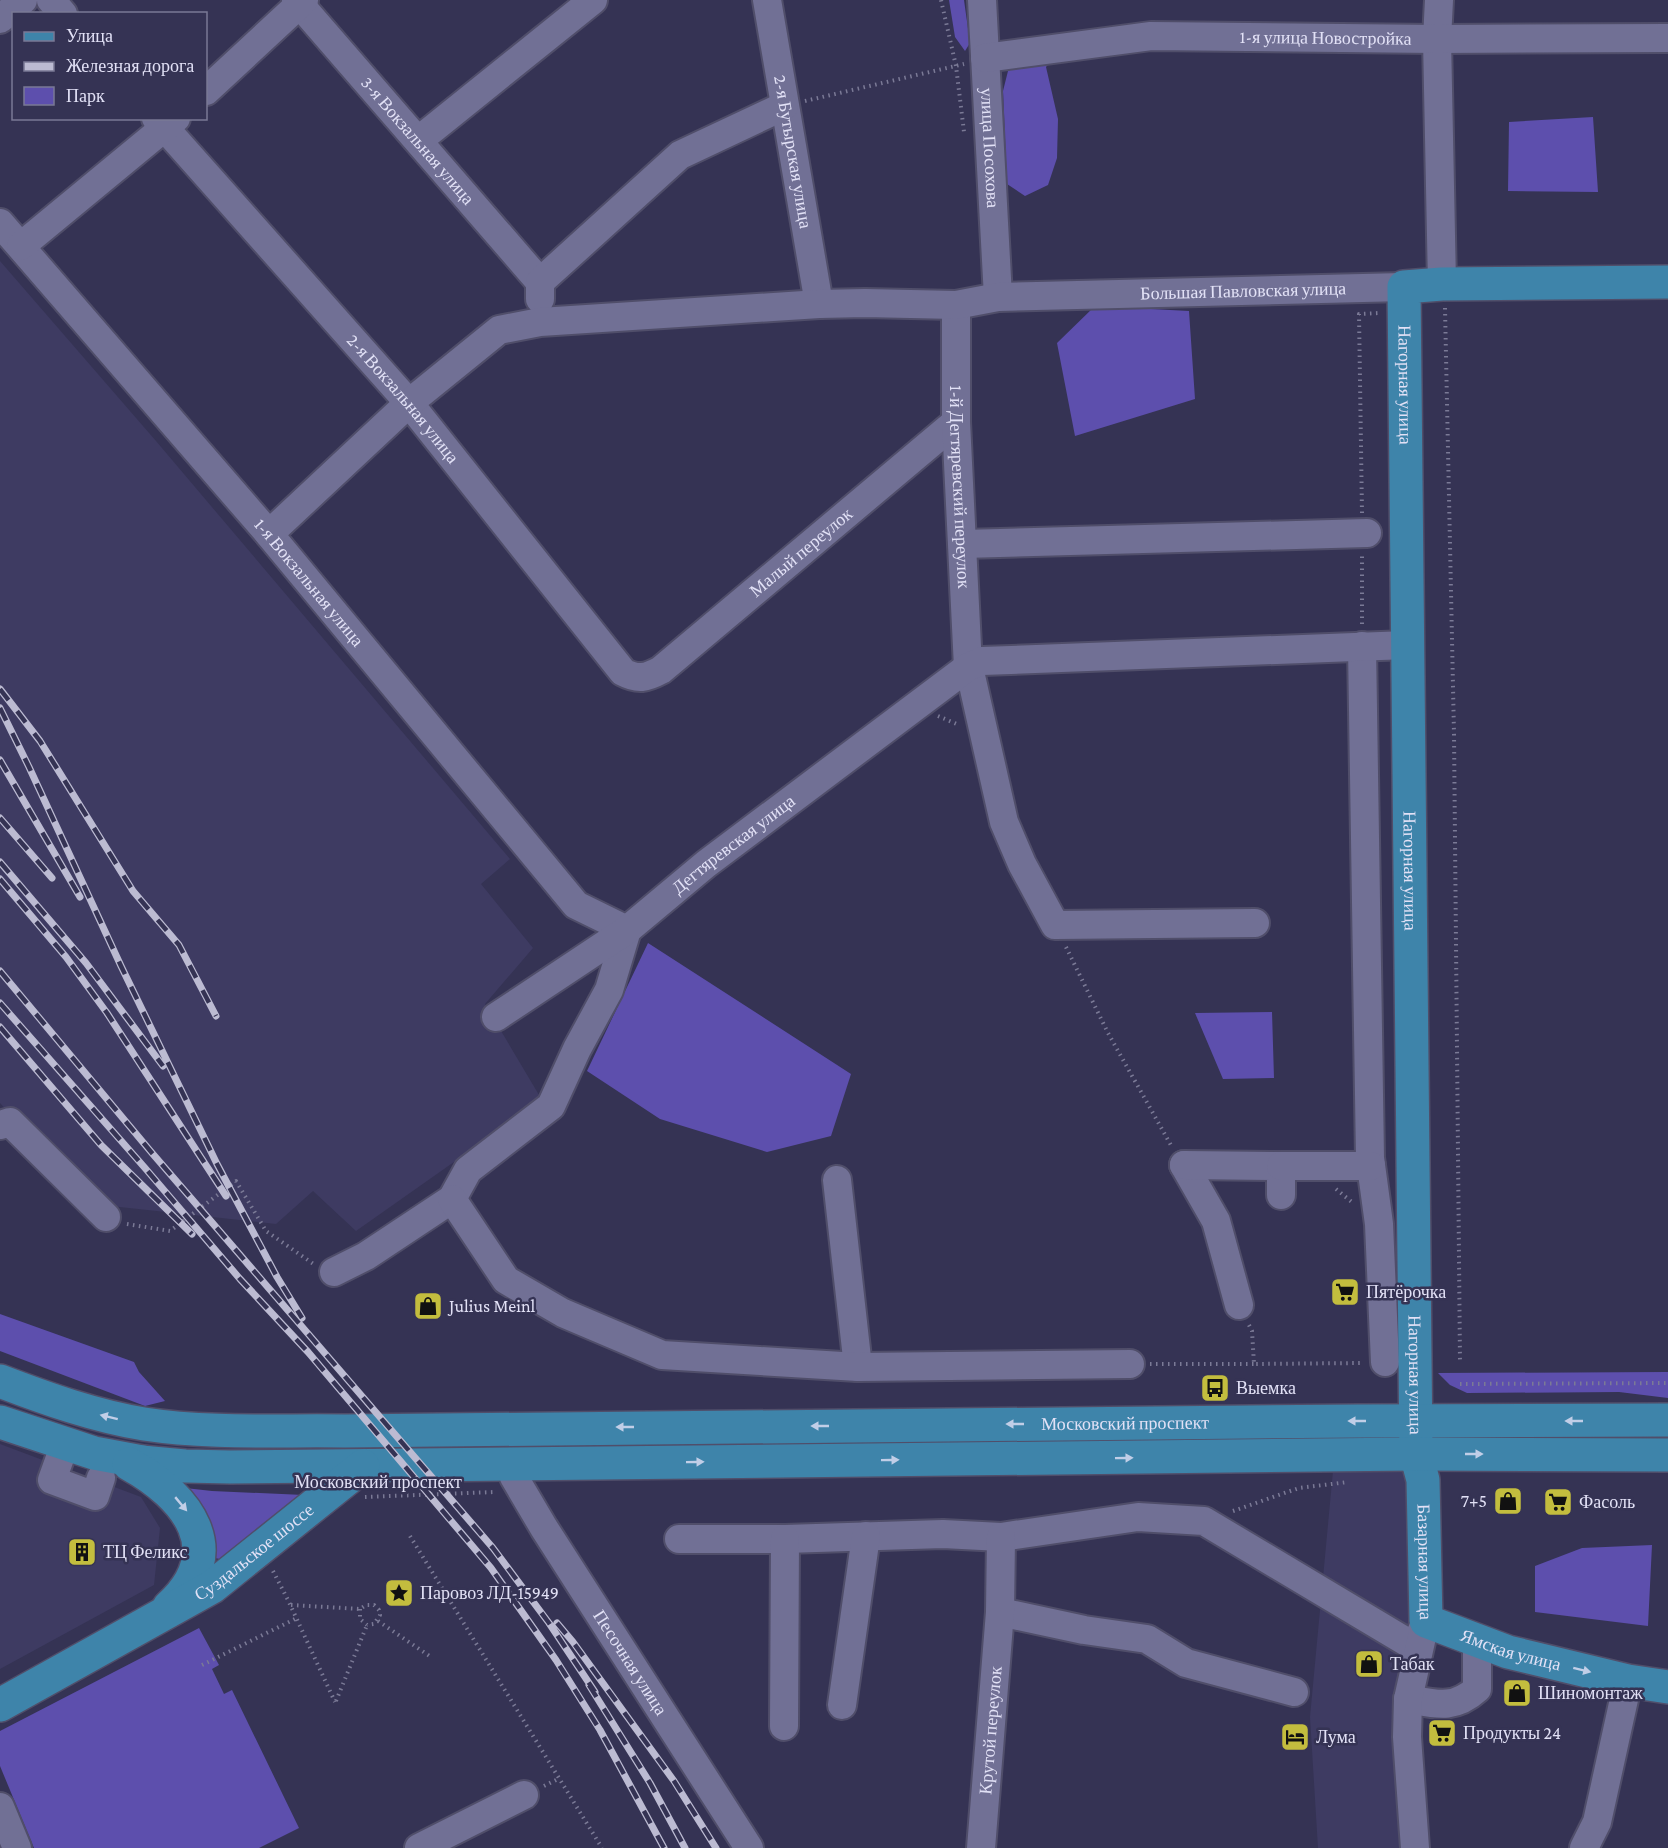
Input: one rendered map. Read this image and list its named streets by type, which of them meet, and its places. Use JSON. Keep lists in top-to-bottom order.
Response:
{
  "streets": {
    "main road": [
      "Большая Павловская улица",
      "Нагорная улица",
      "Московский проспект",
      "Суздальское шоссе",
      "Базарная улица",
      "Ямская улица"
    ],
    "street": [
      "1-я улица Новостройка",
      "3-я Вокзальная улица",
      "улица Посохова",
      "2-я Бутырская улица",
      "2-я Вокзальная улица",
      "1-й Дегтяревский переулок",
      "Малый переулок",
      "1-я Вокзальная улица",
      "Дегтяревская улица",
      "Песочная улица",
      "Крутой переулок"
    ]
  },
  "crossings": [
    ["1-я улица Новостройка", "улица Посохова"],
    ["улица Посохова", "Большая Павловская улица"],
    ["2-я Бутырская улица", "Большая Павловская улица"],
    ["Большая Павловская улица", "Нагорная улица"],
    ["Большая Павловская улица", "2-я Вокзальная улица"],
    ["Большая Павловская улица", "1-й Дегтяревский переулок"],
    ["Большая Павловская улица", "1-я Вокзальная улица"],
    ["Нагорная улица", "Московский проспект"],
    ["Нагорная улица", "Базарная улица"],
    ["2-я Вокзальная улица", "Малый переулок"],
    ["1-й Дегтяревский переулок", "Малый переулок"],
    ["1-й Дегтяревский переулок", "Дегтяревская улица"],
    ["1-я Вокзальная улица", "Дегтяревская улица"],
    ["Московский проспект", "Суздальское шоссе"],
    ["Московский проспект", "Базарная улица"],
    ["Московский проспект", "Песочная улица"],
    ["Базарная улица", "Ямская улица"]
  ],
  "one_way": ["Ямская улица"],
  "places": {
    "supermarket": ["Пятёрочка", "Фасоль", "Продукты 24"],
    "shop": [
      "Julius Meinl",
      "7+5",
      "Табак",
      "Шиномонтаж"
    ],
    "bus stop": ["Выемка"],
    "building": ["ТЦ Феликс"],
    "place": ["Паровоз ЛД-15949"],
    "hotel": ["Лума"]
  },
  "legend": ["Улица", "Железная дорога", "Парк"]
}
